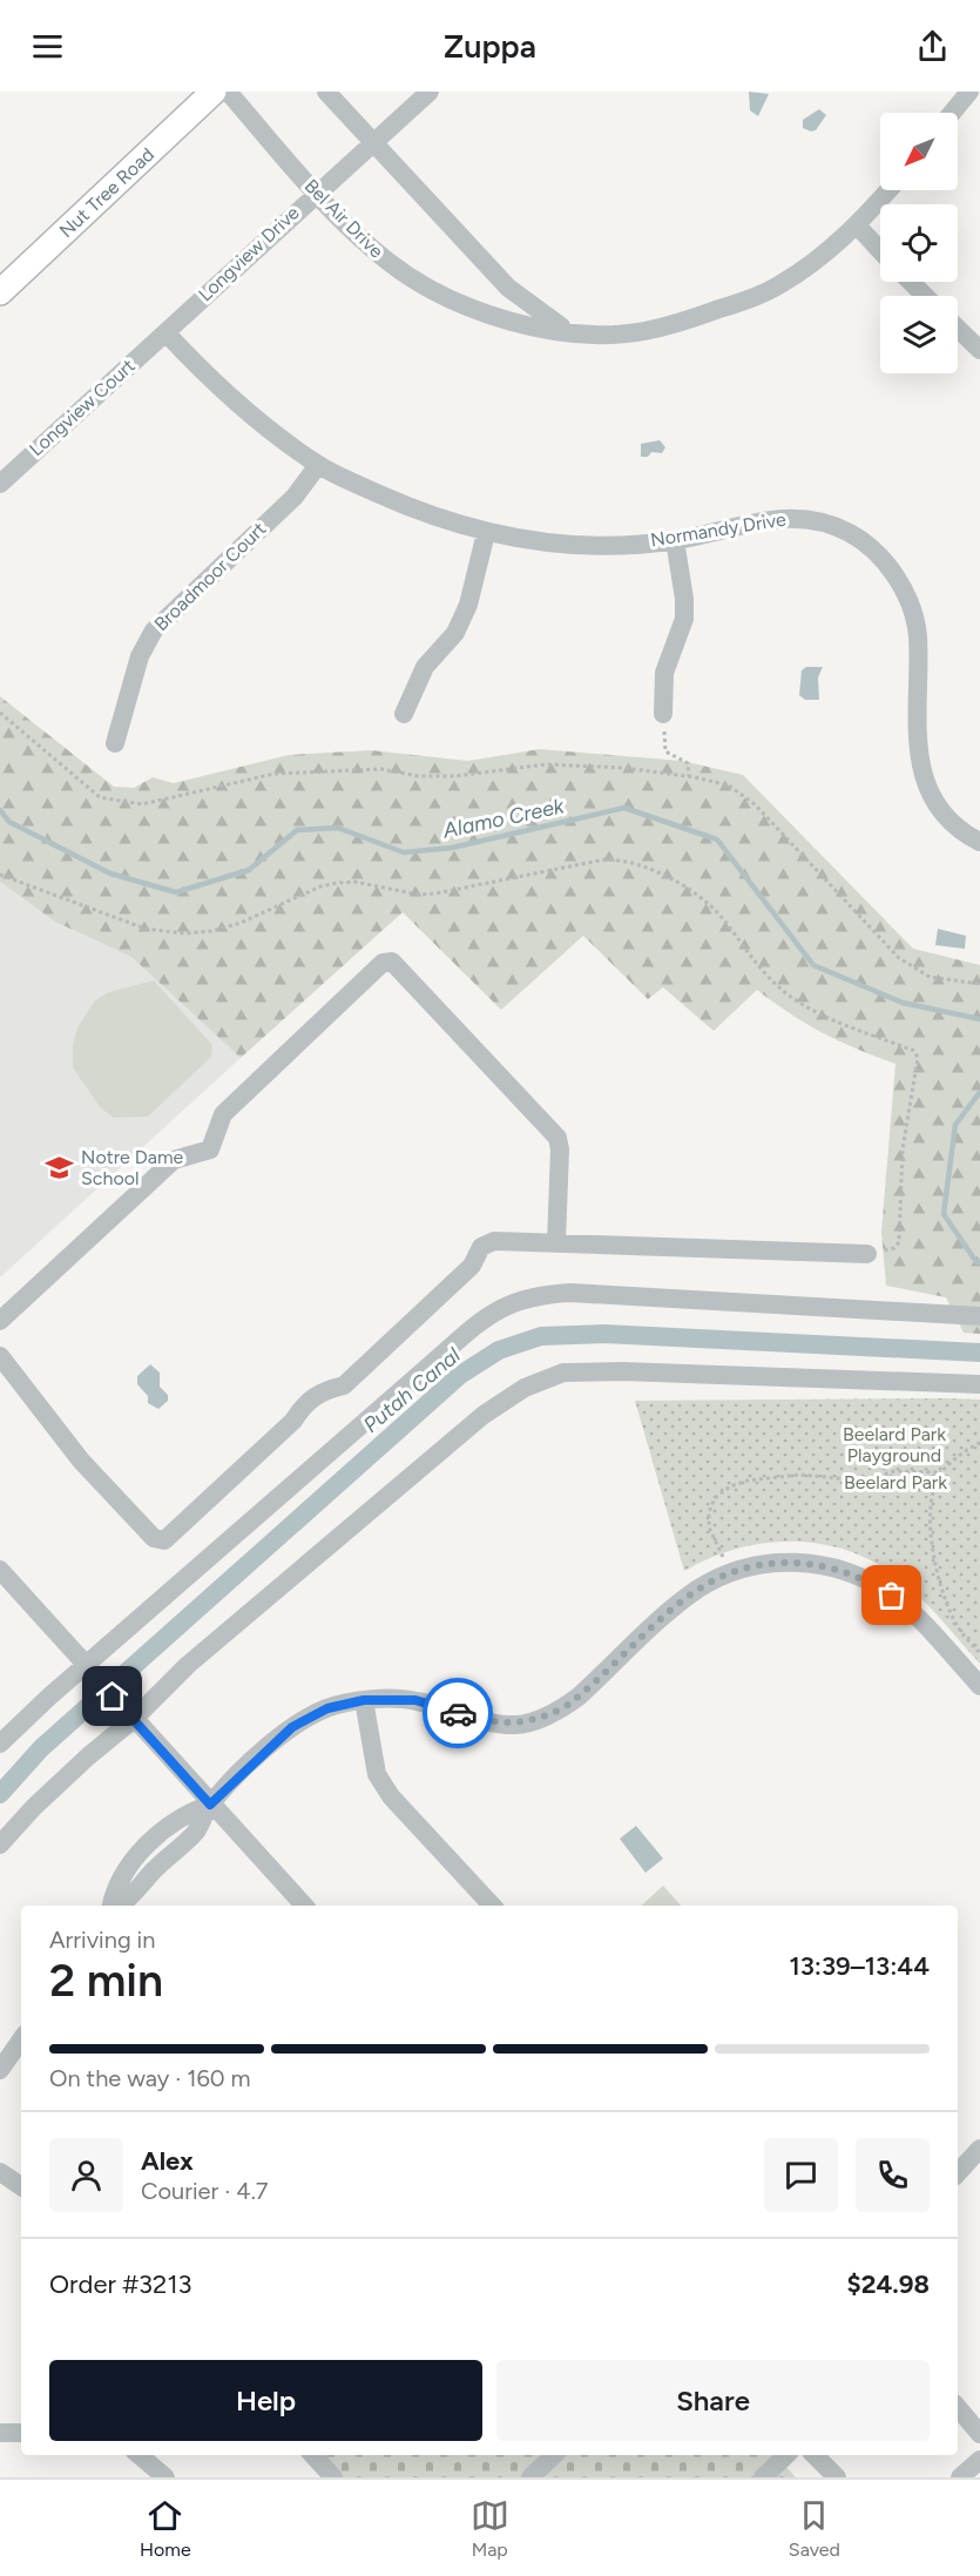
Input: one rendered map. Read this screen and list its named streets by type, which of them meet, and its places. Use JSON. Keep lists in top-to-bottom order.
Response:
{
  "streets": {
    "main road": ["Nut Tree Road"],
    "street": [
      "Bel Air Drive",
      "Longview Drive",
      "Longview Court",
      "Normandy Drive",
      "Broadmoor Court"
    ]
  },
  "crossings": [
    ["Bel Air Drive", "Longview Drive"],
    ["Longview Drive", "Longview Court"],
    ["Longview Drive", "Normandy Drive"],
    ["Longview Court", "Normandy Drive"],
    ["Normandy Drive", "Broadmoor Court"]
  ],
  "water": ["Alamo Creek", "Putah Canal"],
  "parks": ["Beelard Park Playground", "Beelard Park"],
  "places": {
    "school or university": ["Notre Dame School"]
  },
  "north": "bottom left",
  "page": {
    "header": "Zuppa",
    "heading": ["2 min", "Arriving in", "13:39–13:44"],
    "panel": [
      "Alex",
      "Courier · 4.7",
      "Order #3213",
      "$24.98"
    ],
    "bar": "On the way · 160 m",
    "buttons": ["Help", "Share"],
    "tabs": ["Home", "Map", "Saved"]
  }
}
